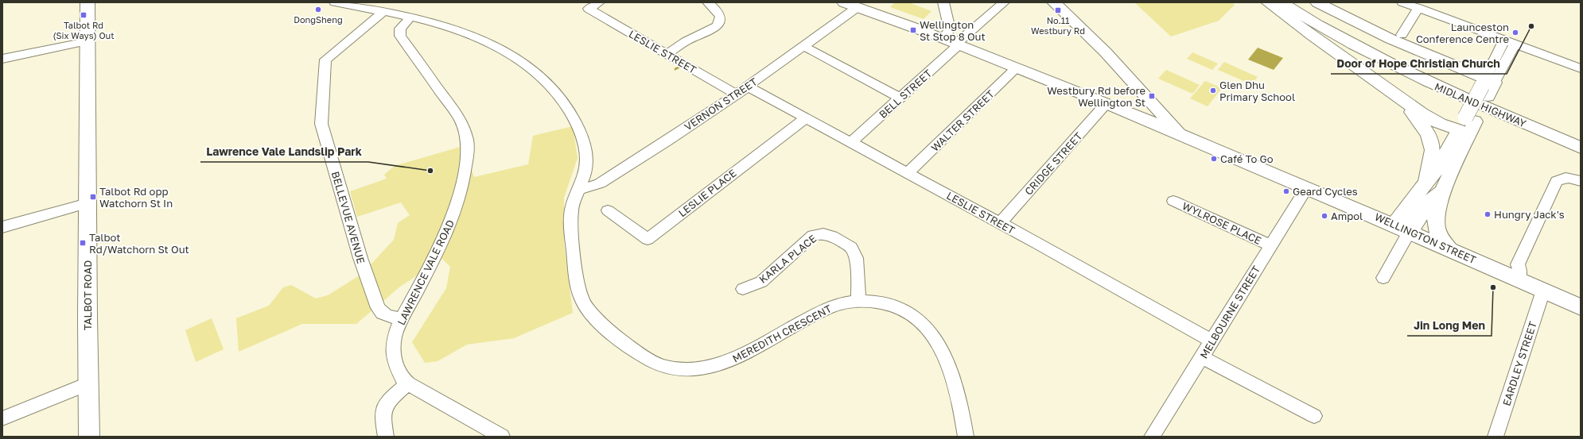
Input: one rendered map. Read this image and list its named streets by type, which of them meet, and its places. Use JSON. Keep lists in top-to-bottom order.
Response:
{
  "streets": {
    "main road": ["MIDLAND HIGHWAY", "WELLINGTON STREET", "TALBOT ROAD"],
    "street": [
      "LESLIE STREET",
      "BELL STREET",
      "VERNON STREET",
      "WALTER STREET",
      "CRIDGE STREET",
      "LESLIE PLACE",
      "BELLEVUE AVENUE",
      "WYLROSE PLACE",
      "KARLA PLACE",
      "LAWRENCE VALE ROAD",
      "MELBOURNE STREET",
      "MEREDITH CRESCENT",
      "EARDLEY STREET"
    ]
  },
  "crossings": [
    ["LESLIE STREET", "BELL STREET"],
    ["LESLIE STREET", "VERNON STREET"],
    ["LESLIE STREET", "WALTER STREET"],
    ["LESLIE STREET", "CRIDGE STREET"],
    ["LESLIE STREET", "LESLIE PLACE"],
    ["LESLIE STREET", "MELBOURNE STREET"],
    ["BELL STREET", "WELLINGTON STREET"],
    ["VERNON STREET", "WELLINGTON STREET"],
    ["VERNON STREET", "MEREDITH CRESCENT"],
    ["WALTER STREET", "WELLINGTON STREET"],
    ["CRIDGE STREET", "WELLINGTON STREET"],
    ["BELLEVUE AVENUE", "LAWRENCE VALE ROAD"],
    ["BELLEVUE AVENUE", "MEREDITH CRESCENT"],
    ["WYLROSE PLACE", "MELBOURNE STREET"],
    ["WELLINGTON STREET", "MELBOURNE STREET"],
    ["WELLINGTON STREET", "EARDLEY STREET"],
    ["KARLA PLACE", "MEREDITH CRESCENT"],
    ["LAWRENCE VALE ROAD", "MEREDITH CRESCENT"]
  ],
  "places": {
    "other": [
      "DongSheng",
      "Door of Hope Christian Church",
      "Launceston Conference Centre",
      "Glen Dhu Primary School",
      "Café To Go",
      "Lawrence Vale Landslip Park",
      "Geard Cycles",
      "Hungry Jack's",
      "Ampol",
      "Jin Long Men"
    ],
    "transit": [
      "No.11 Westbury Rd",
      "Talbot Rd (Six Ways) Out",
      "Wellington St Stop 8 Out",
      "Westbury Rd before Wellington St",
      "Talbot Rd opp Watchorn St In",
      "Talbot Rd/Watchorn St Out"
    ]
  }
}
